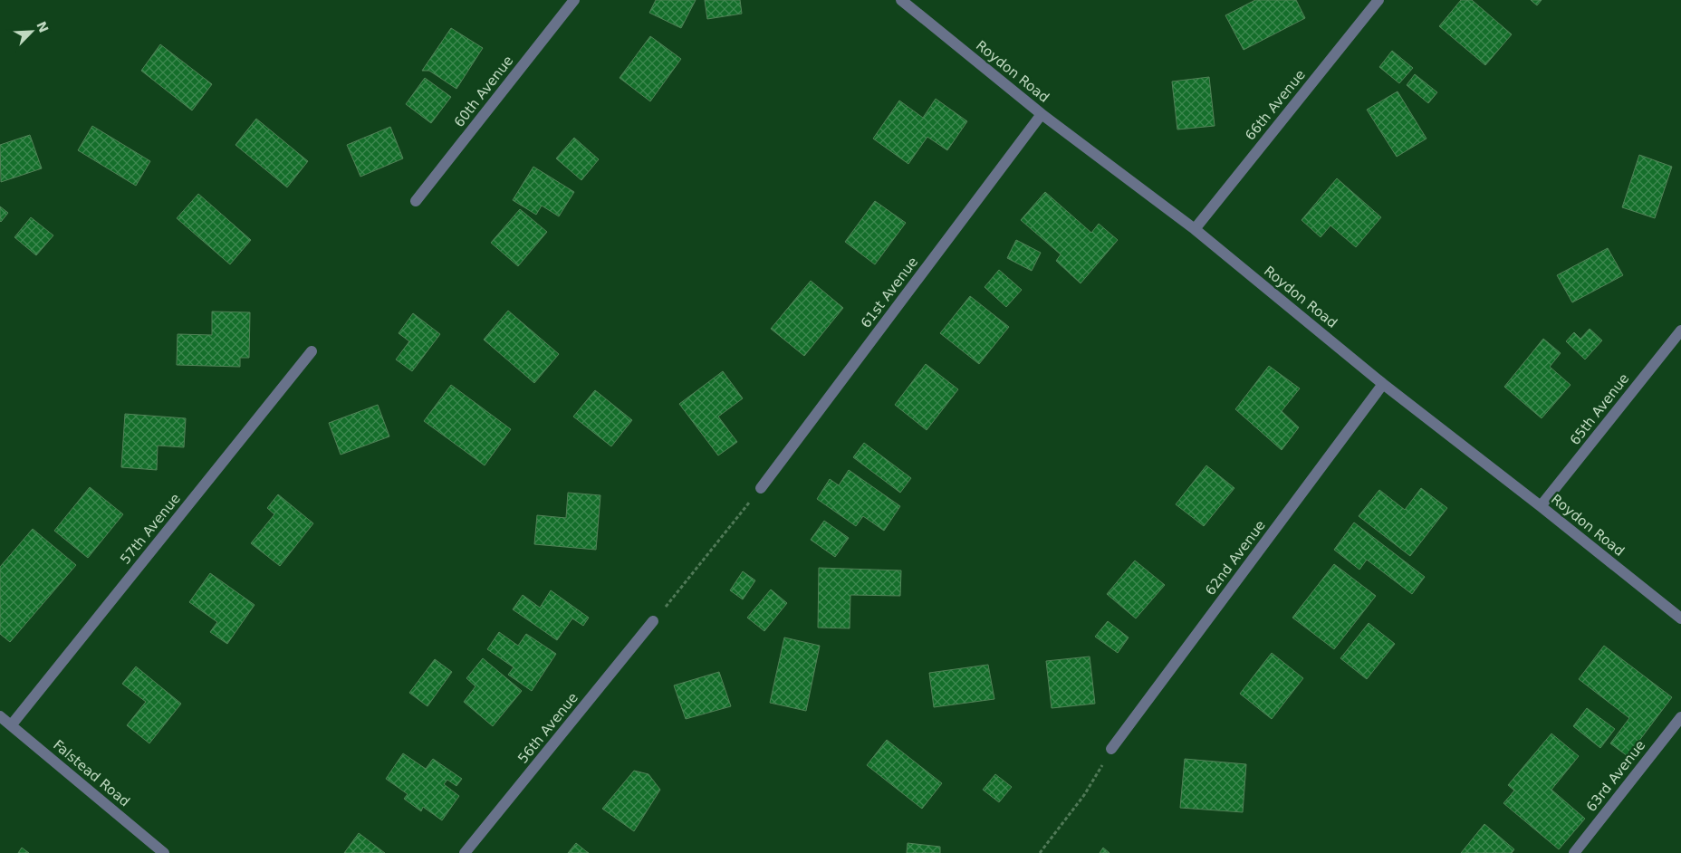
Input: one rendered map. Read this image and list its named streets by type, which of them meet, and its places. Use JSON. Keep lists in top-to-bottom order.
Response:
{
  "streets": {
    "street": [
      "Roydon Road",
      "60th Avenue",
      "66th Avenue",
      "61st Avenue",
      "65th Avenue",
      "57th Avenue",
      "62nd Avenue",
      "56th Avenue",
      "Falstead Road",
      "63rd Avenue"
    ]
  },
  "crossings": [
    ["Roydon Road", "66th Avenue"],
    ["Roydon Road", "61st Avenue"],
    ["Roydon Road", "65th Avenue"],
    ["Roydon Road", "62nd Avenue"],
    ["57th Avenue", "Falstead Road"]
  ],
  "north": "top right"
}
